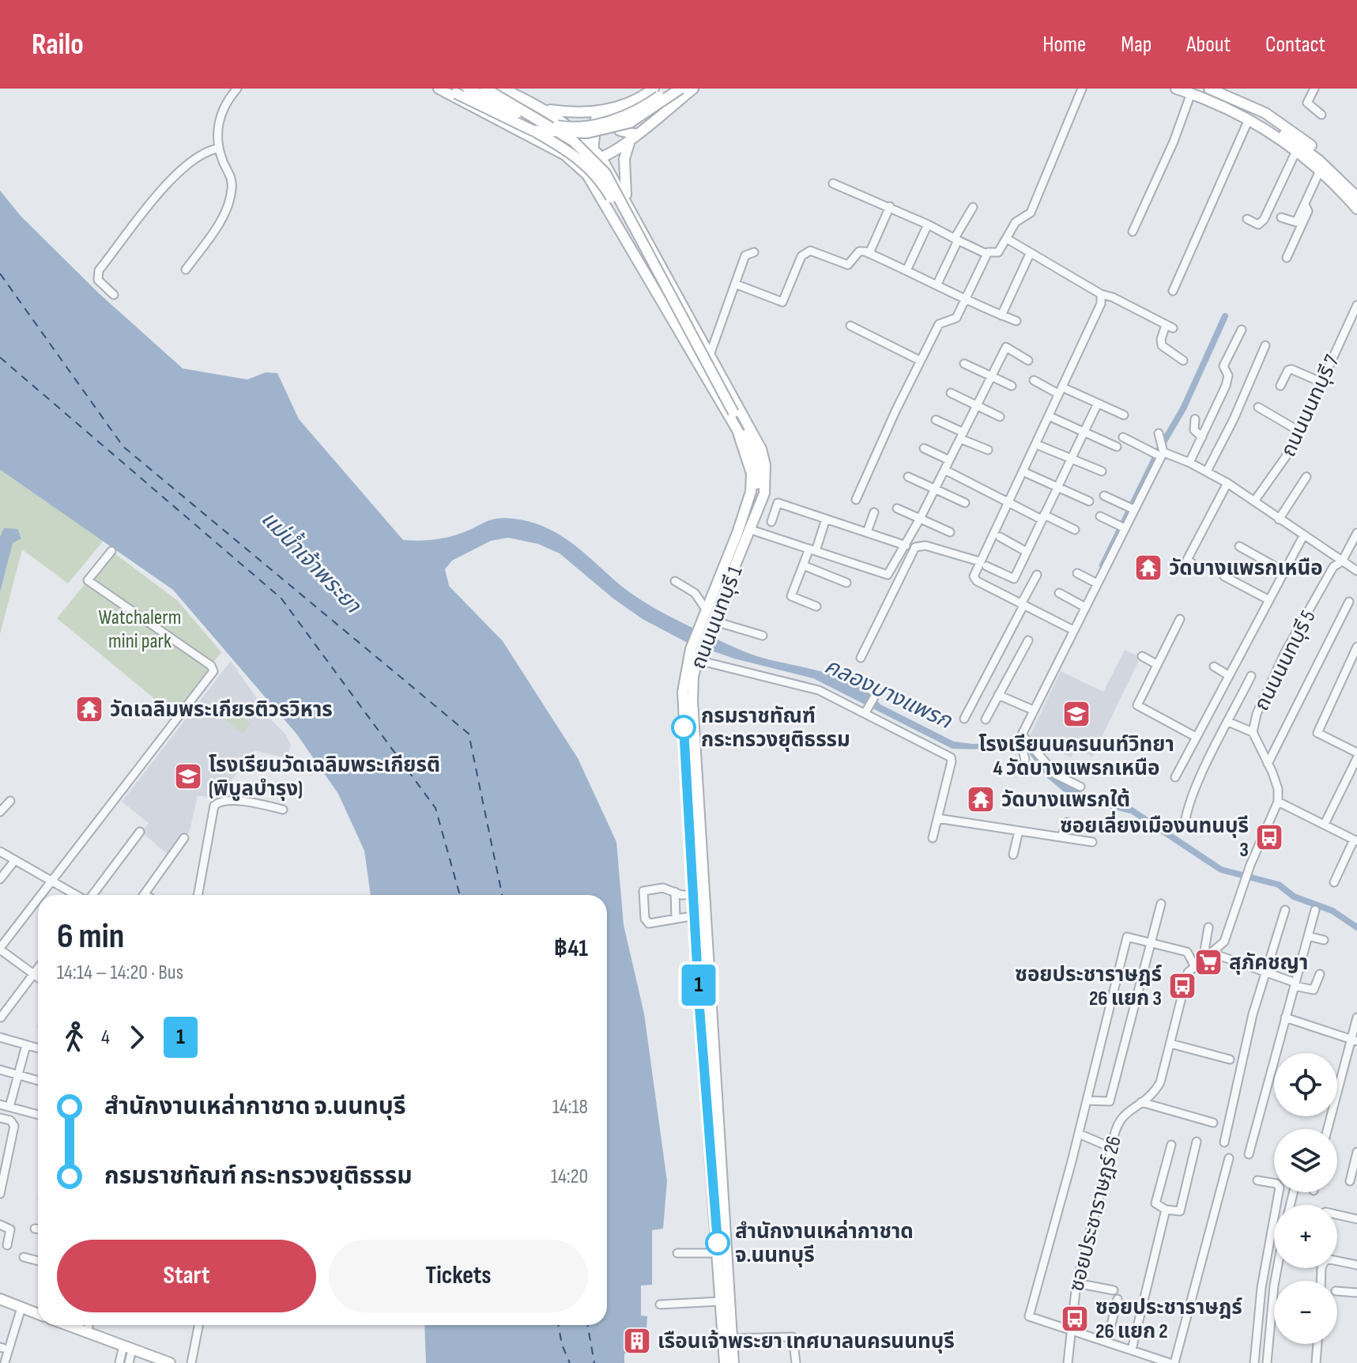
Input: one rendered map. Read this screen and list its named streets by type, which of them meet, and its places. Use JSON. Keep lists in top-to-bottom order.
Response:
{
  "streets": {
    "main road": ["ถนนนนทบุรี 1"],
    "street": ["ถนนนนทบุรี 7", "ถนนนนทบุรี 5", "ซอยประชาราษฎร์ 26"]
  },
  "water": ["แม่น้ำเจ้าพระยา", "คลองบางแพรก"],
  "parks": ["Watchalerm mini park"],
  "places": {
    "temple": ["วัดบางแพรกเหนือ", "วัดเฉลิมพระเกียรติวรวิหาร", "วัดบางแพรกใต้"],
    "school or university": ["โรงเรียนนครนนท์วิทยา 4 วัดบางแพรกเหนือ", "โรงเรียนวัดเฉลิมพระเกียรติ (พิบูลบำรุง)"],
    "other": ["กรมราชทัณฑ์ กระทรวงยุติธรรม", "สำนักงานเหล่ากาชาด จ.นนทบุรี"],
    "bus stop": ["ซอยเลี่ยงเมืองนทนบุรี 3", "ซอยประชาราษฎร์ 26 แยก 3", "ซอยประชาราษฎร์ 26 แยก 2"],
    "supermarket": ["สุภัคชญา"],
    "building": ["เรือนเจ้าพระยา เทศบาลนครนนทบุรี"]
  },
  "lines": ["bus line 1"],
  "page": {
    "header": "Railo",
    "nav": [
      "Home",
      "Map",
      "About",
      "Contact"
    ],
    "on_map": "1",
    "heading": ["6 min", "14:14 – 14:20 · Bus", "฿41"],
    "legs": ["4", "1"],
    "map_buttons": ["+", "−"],
    "list": [
      {
        "name": "สำนักงานเหล่ากาชาด จ.นนทบุรี",
        "value": "14:18"
      },
      {
        "name": "กรมราชทัณฑ์ กระทรวงยุติธรรม",
        "value": "14:20"
      }
    ],
    "buttons": ["Start", "Tickets"]
  }
}
